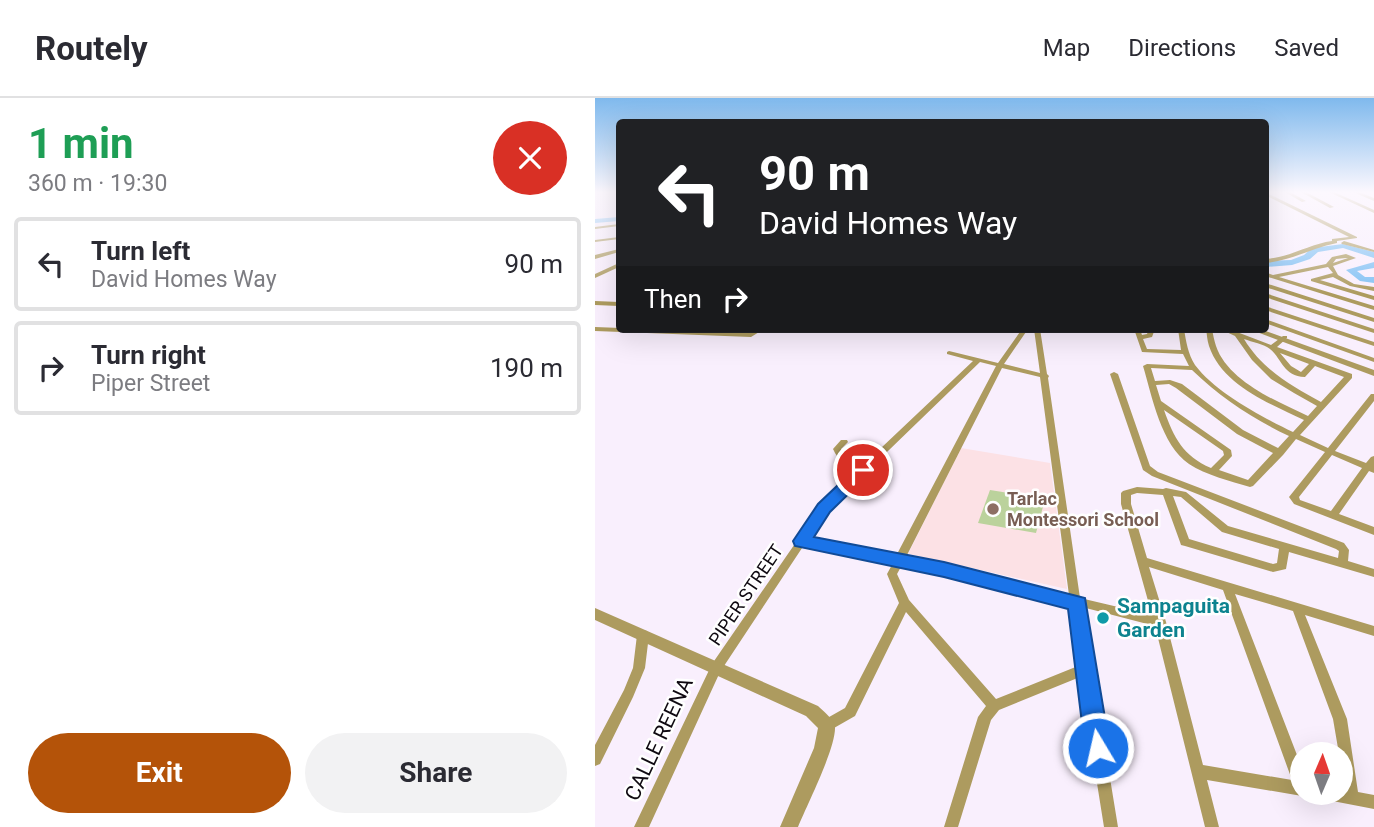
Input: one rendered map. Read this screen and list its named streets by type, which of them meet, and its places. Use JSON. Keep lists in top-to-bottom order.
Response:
{
  "streets": {
    "street": ["PIPER STREET", "CALLE REENA"]
  },
  "crossings": [
    ["PIPER STREET", "CALLE REENA"]
  ],
  "places": ["Tarlac Montessori School", "Sampaguita Garden"],
  "north": "top",
  "page": {
    "header": "Routely",
    "nav": ["Map", "Directions", "Saved"],
    "heading": ["1 min", "360 m · 19:30"],
    "turn": ["90 m", "David Homes Way"],
    "list": [
      {
        "name": "Turn left",
        "note": "David Homes Way",
        "value": "90 m"
      },
      {
        "name": "Turn right",
        "note": "Piper Street",
        "value": "190 m"
      }
    ],
    "then": "Then",
    "buttons": ["Exit", "Share"]
  }
}
